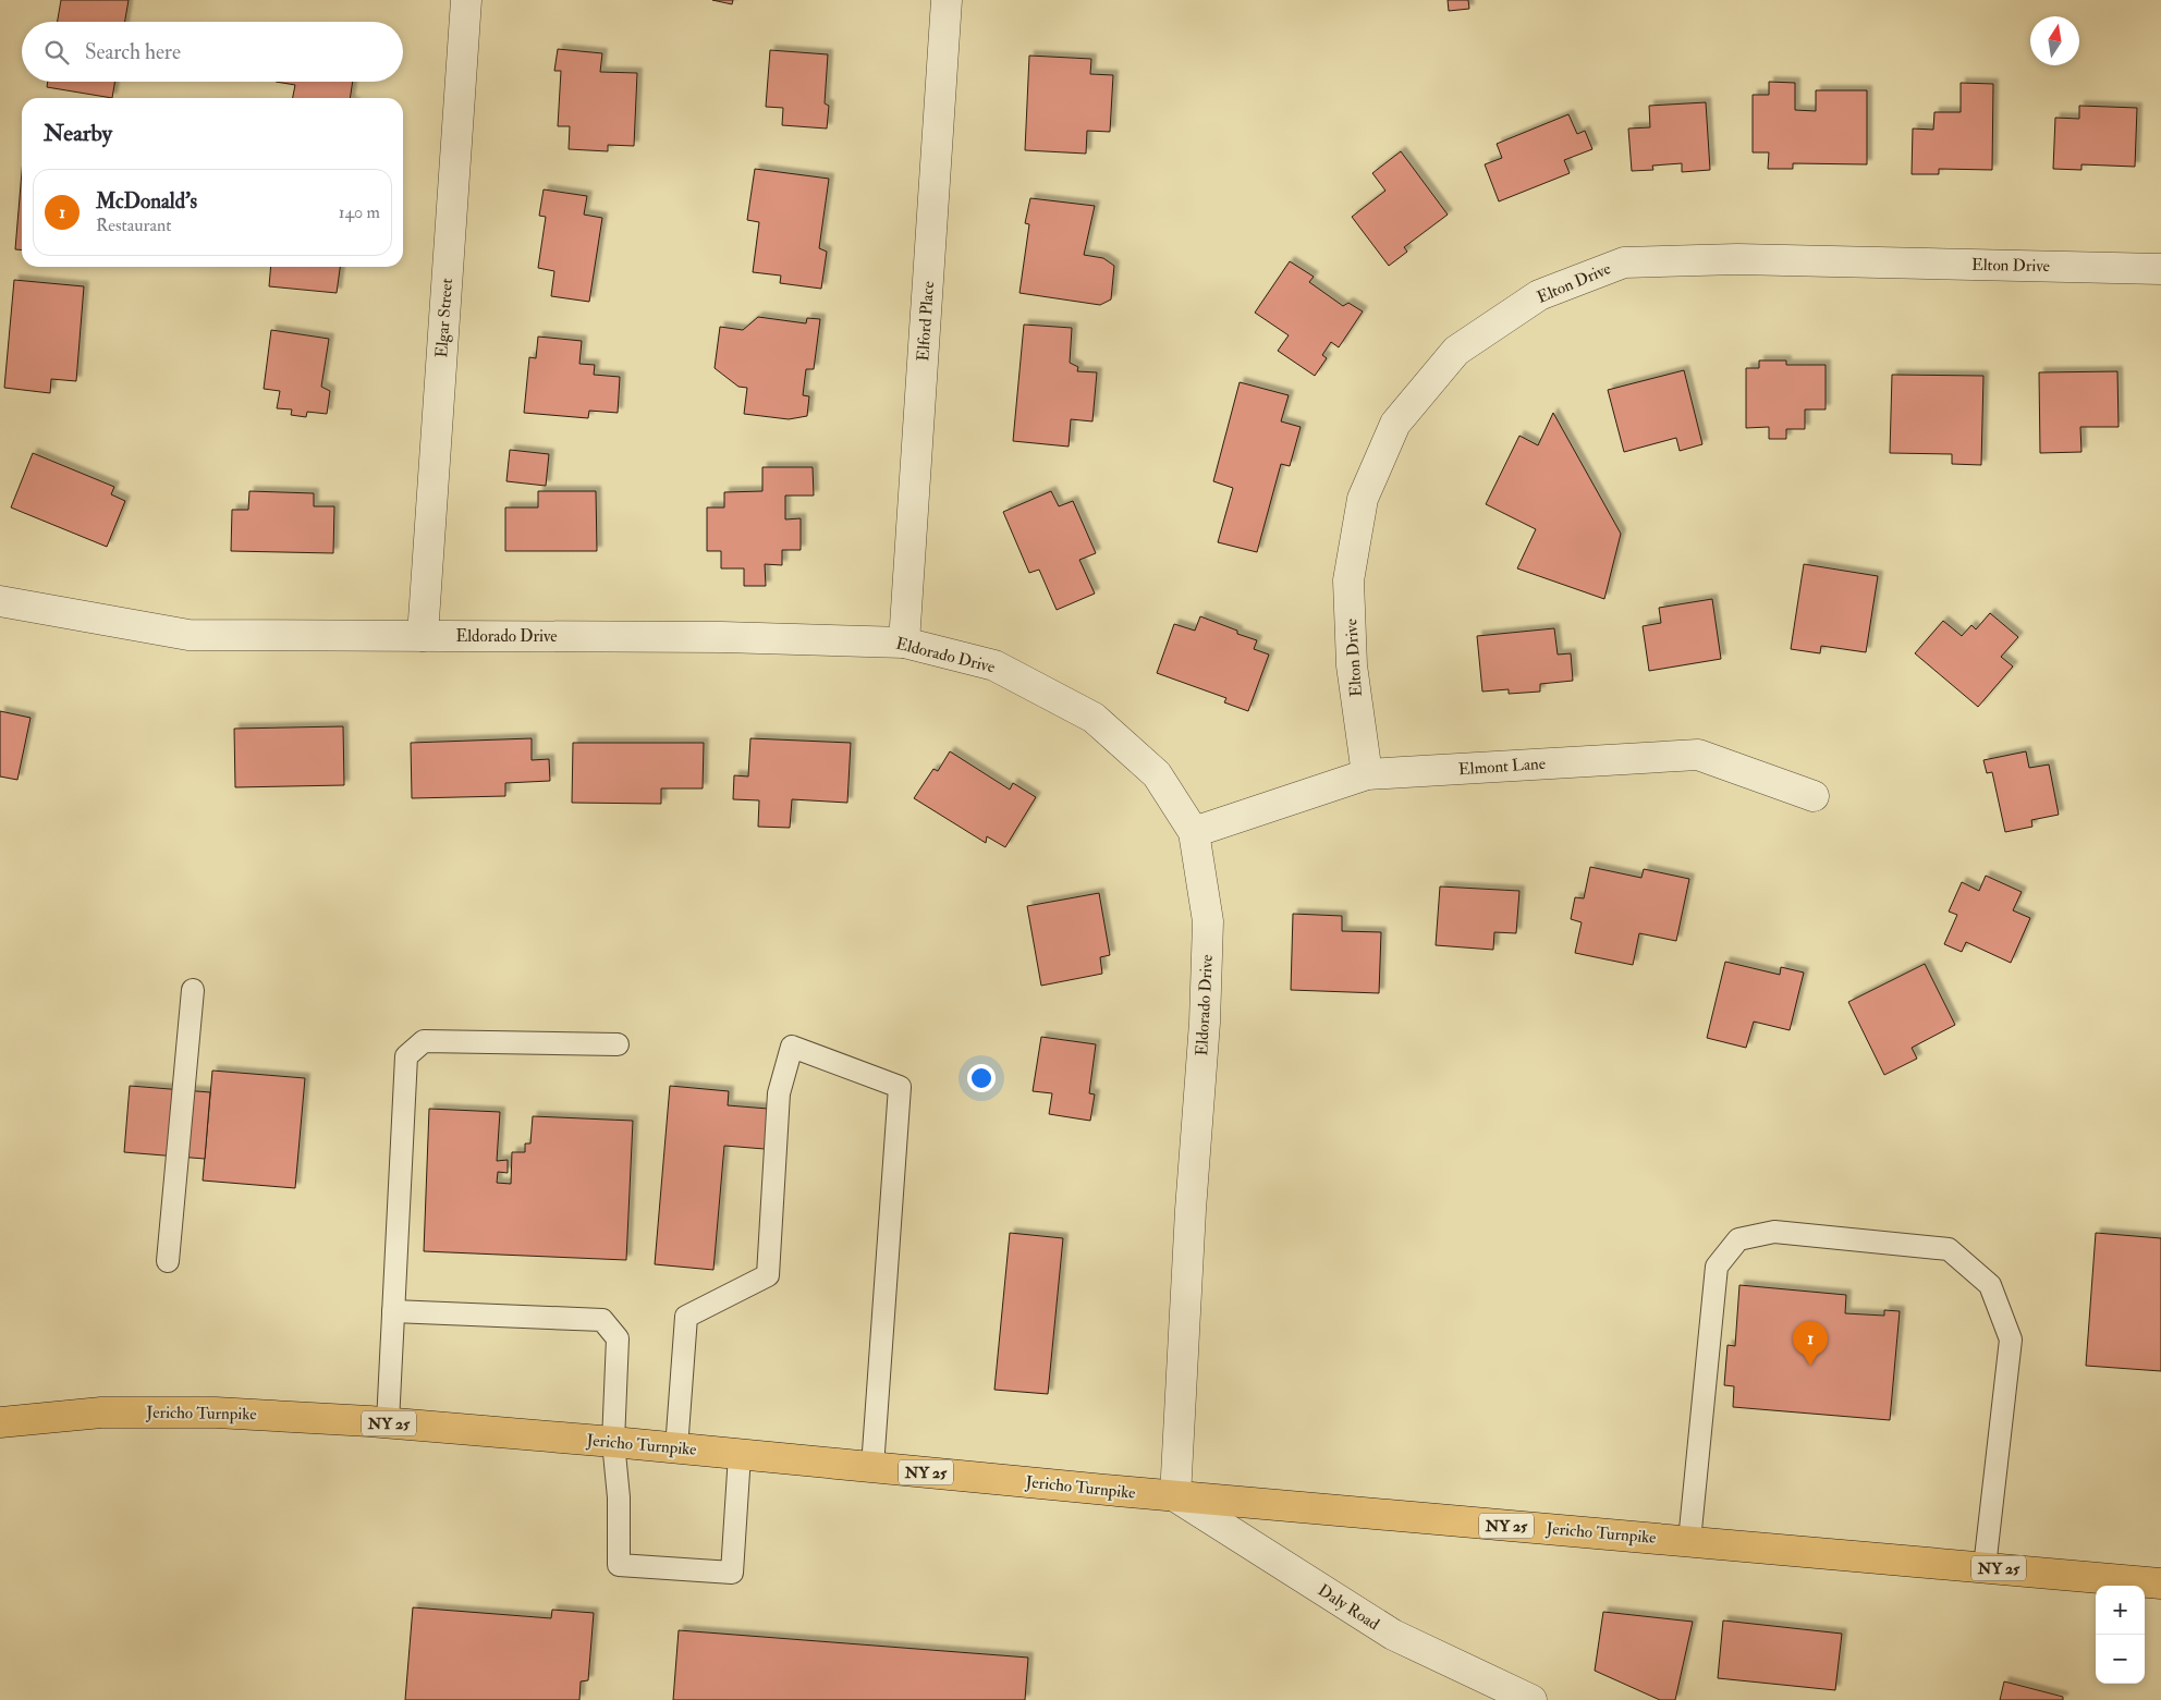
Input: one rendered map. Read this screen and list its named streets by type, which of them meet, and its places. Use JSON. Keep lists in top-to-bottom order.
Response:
{
  "streets": {
    "main road": ["Jericho Turnpike", "NY 25"],
    "street": [
      "Elton Drive",
      "Elgar Street",
      "Elford Place",
      "Eldorado Drive",
      "Elmont Lane",
      "Daly Road"
    ]
  },
  "crossings": [
    ["Elton Drive", "Elmont Lane"],
    ["Elgar Street", "Eldorado Drive"],
    ["Elford Place", "Eldorado Drive"],
    ["Eldorado Drive", "Elmont Lane"],
    ["Eldorado Drive", "Jericho Turnpike"],
    ["Eldorado Drive", "Daly Road"],
    ["Jericho Turnpike", "Daly Road"]
  ],
  "north": "top",
  "page": {
    "search": "Search here",
    "heading": "Nearby",
    "list": [
      {
        "mark": "1",
        "name": "McDonald's",
        "note": "Restaurant",
        "value": "140 m"
      }
    ],
    "pins": "1",
    "map_buttons": ["+", "−"]
  }
}
